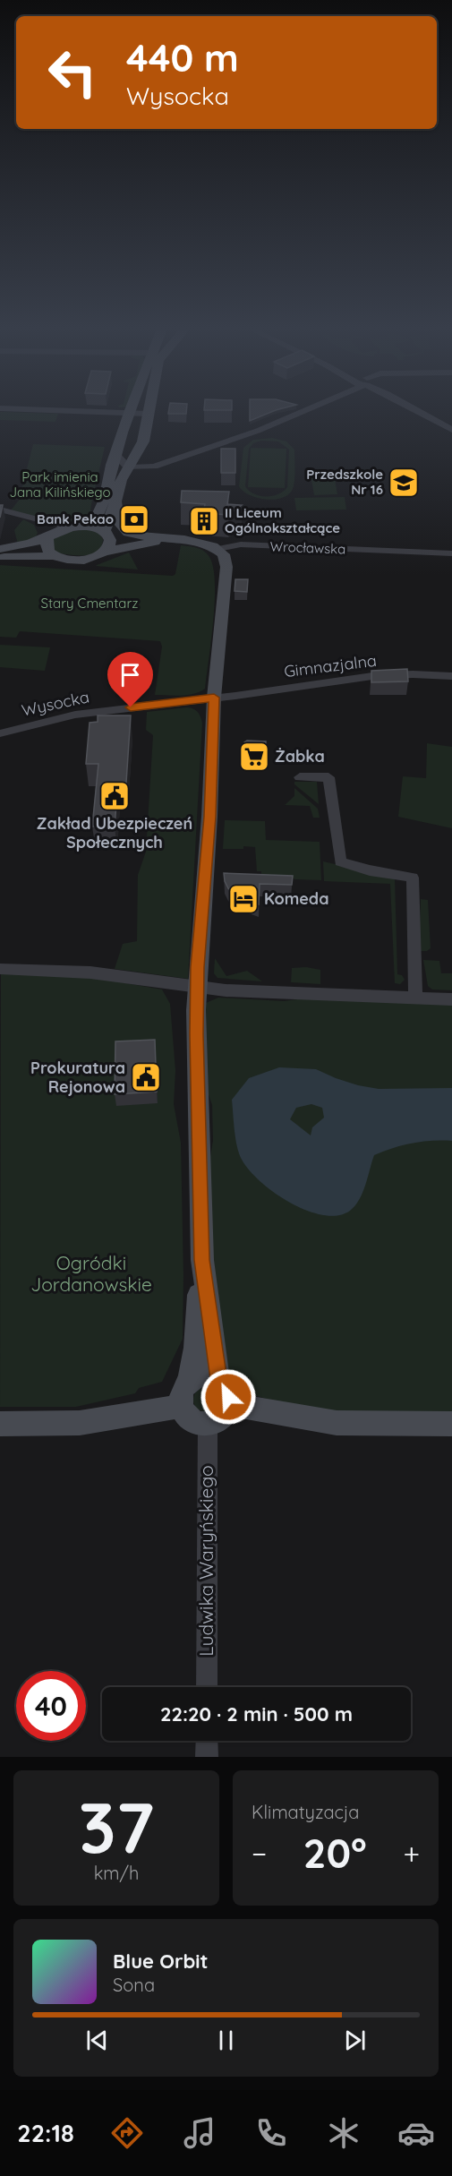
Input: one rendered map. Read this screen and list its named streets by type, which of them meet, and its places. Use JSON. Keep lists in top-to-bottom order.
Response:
{
  "streets": {
    "street": [
      "Wrocławska",
      "Gimnazjalna",
      "Wysocka",
      "Ludwika Waryńskiego"
    ]
  },
  "crossings": [
    ["Gimnazjalna", "Wysocka"]
  ],
  "parks": ["Park imienia Jana Kilińskiego", "Stary Cmentarz", "Ogródki Jordanowskie"],
  "places": {
    "school or university": ["Przedszkole Nr 16"],
    "bank": ["Bank Pekao"],
    "building": ["II Liceum Ogólnokształcące"],
    "supermarket": ["Żabka"],
    "public building": ["Zakład Ubezpieczeń Społecznych", "Prokuratura Rejonowa"],
    "hotel": ["Komeda"]
  },
  "page": {
    "turn": ["440 m", "Wysocka"],
    "limit": "40",
    "trip": "22:20 · 2 min · 500 m",
    "tile": [
      ["37", "km/h"],
      "Klimatyzacja"
    ],
    "heat": ["−", "20°", "+"],
    "song": ["Blue Orbit", "Sona"],
    "tabs": "22:18"
  }
}
